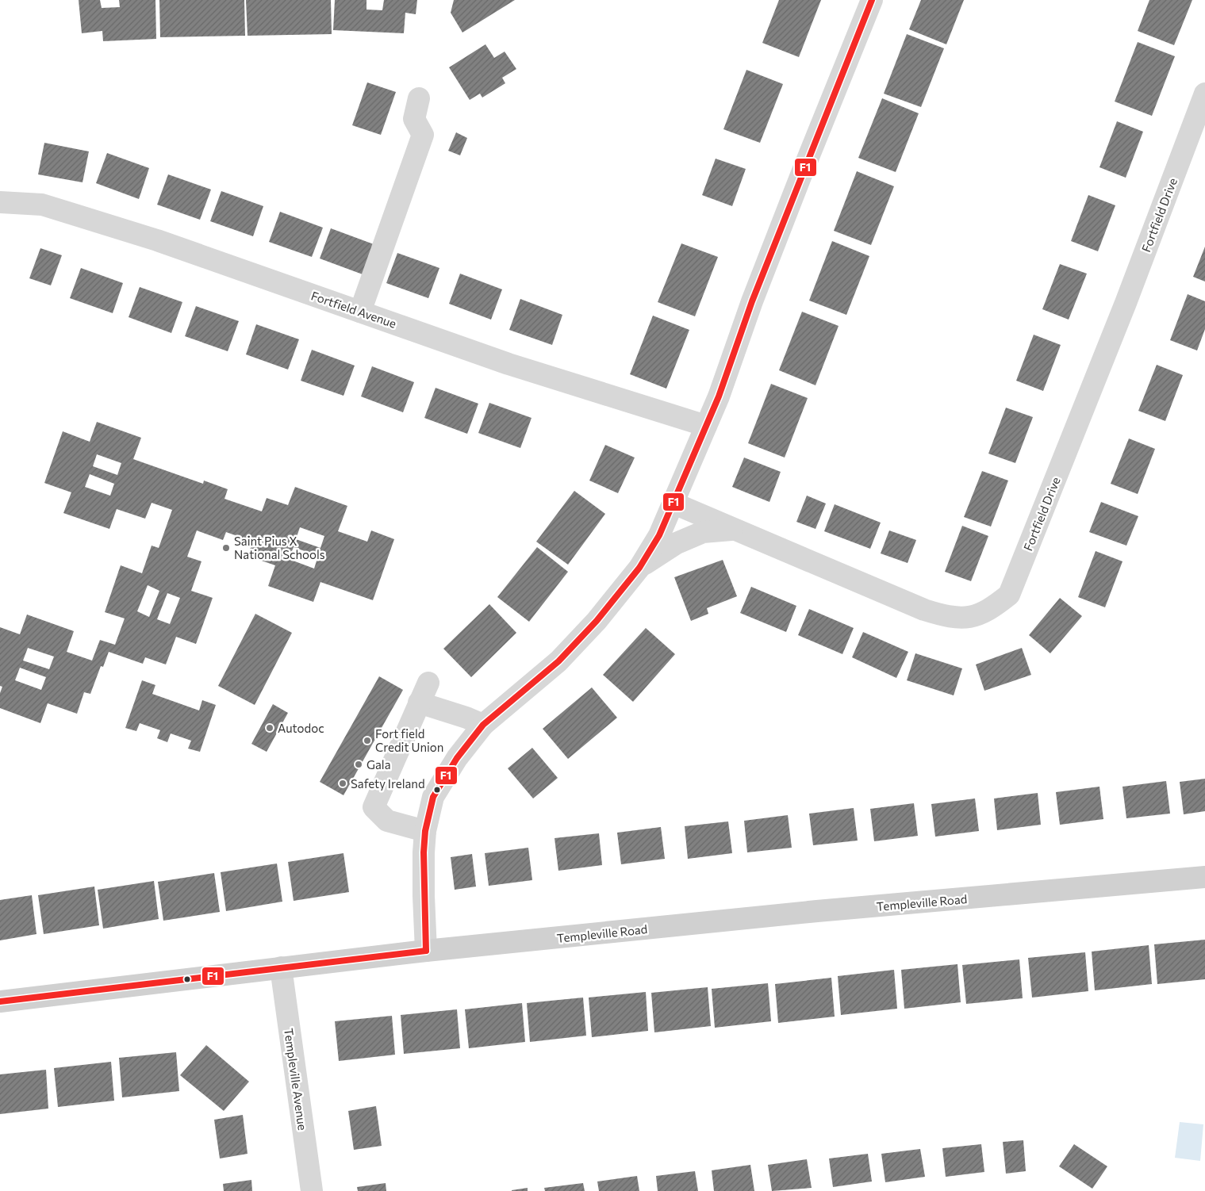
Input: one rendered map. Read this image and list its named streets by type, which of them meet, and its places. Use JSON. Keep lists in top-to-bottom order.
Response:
{
  "streets": {
    "main road": ["Templeville Road"],
    "street": ["Fortfield Drive", "Fortfield Avenue", "Templeville Avenue"]
  },
  "crossings": [
    ["Templeville Road", "Templeville Avenue"]
  ],
  "places": [
    "Saint Pius X National Schools",
    "Autodoc",
    "Fort field Credit Union",
    "Gala",
    "Safety Ireland"
  ],
  "lines": ["transit line F1"]
}
